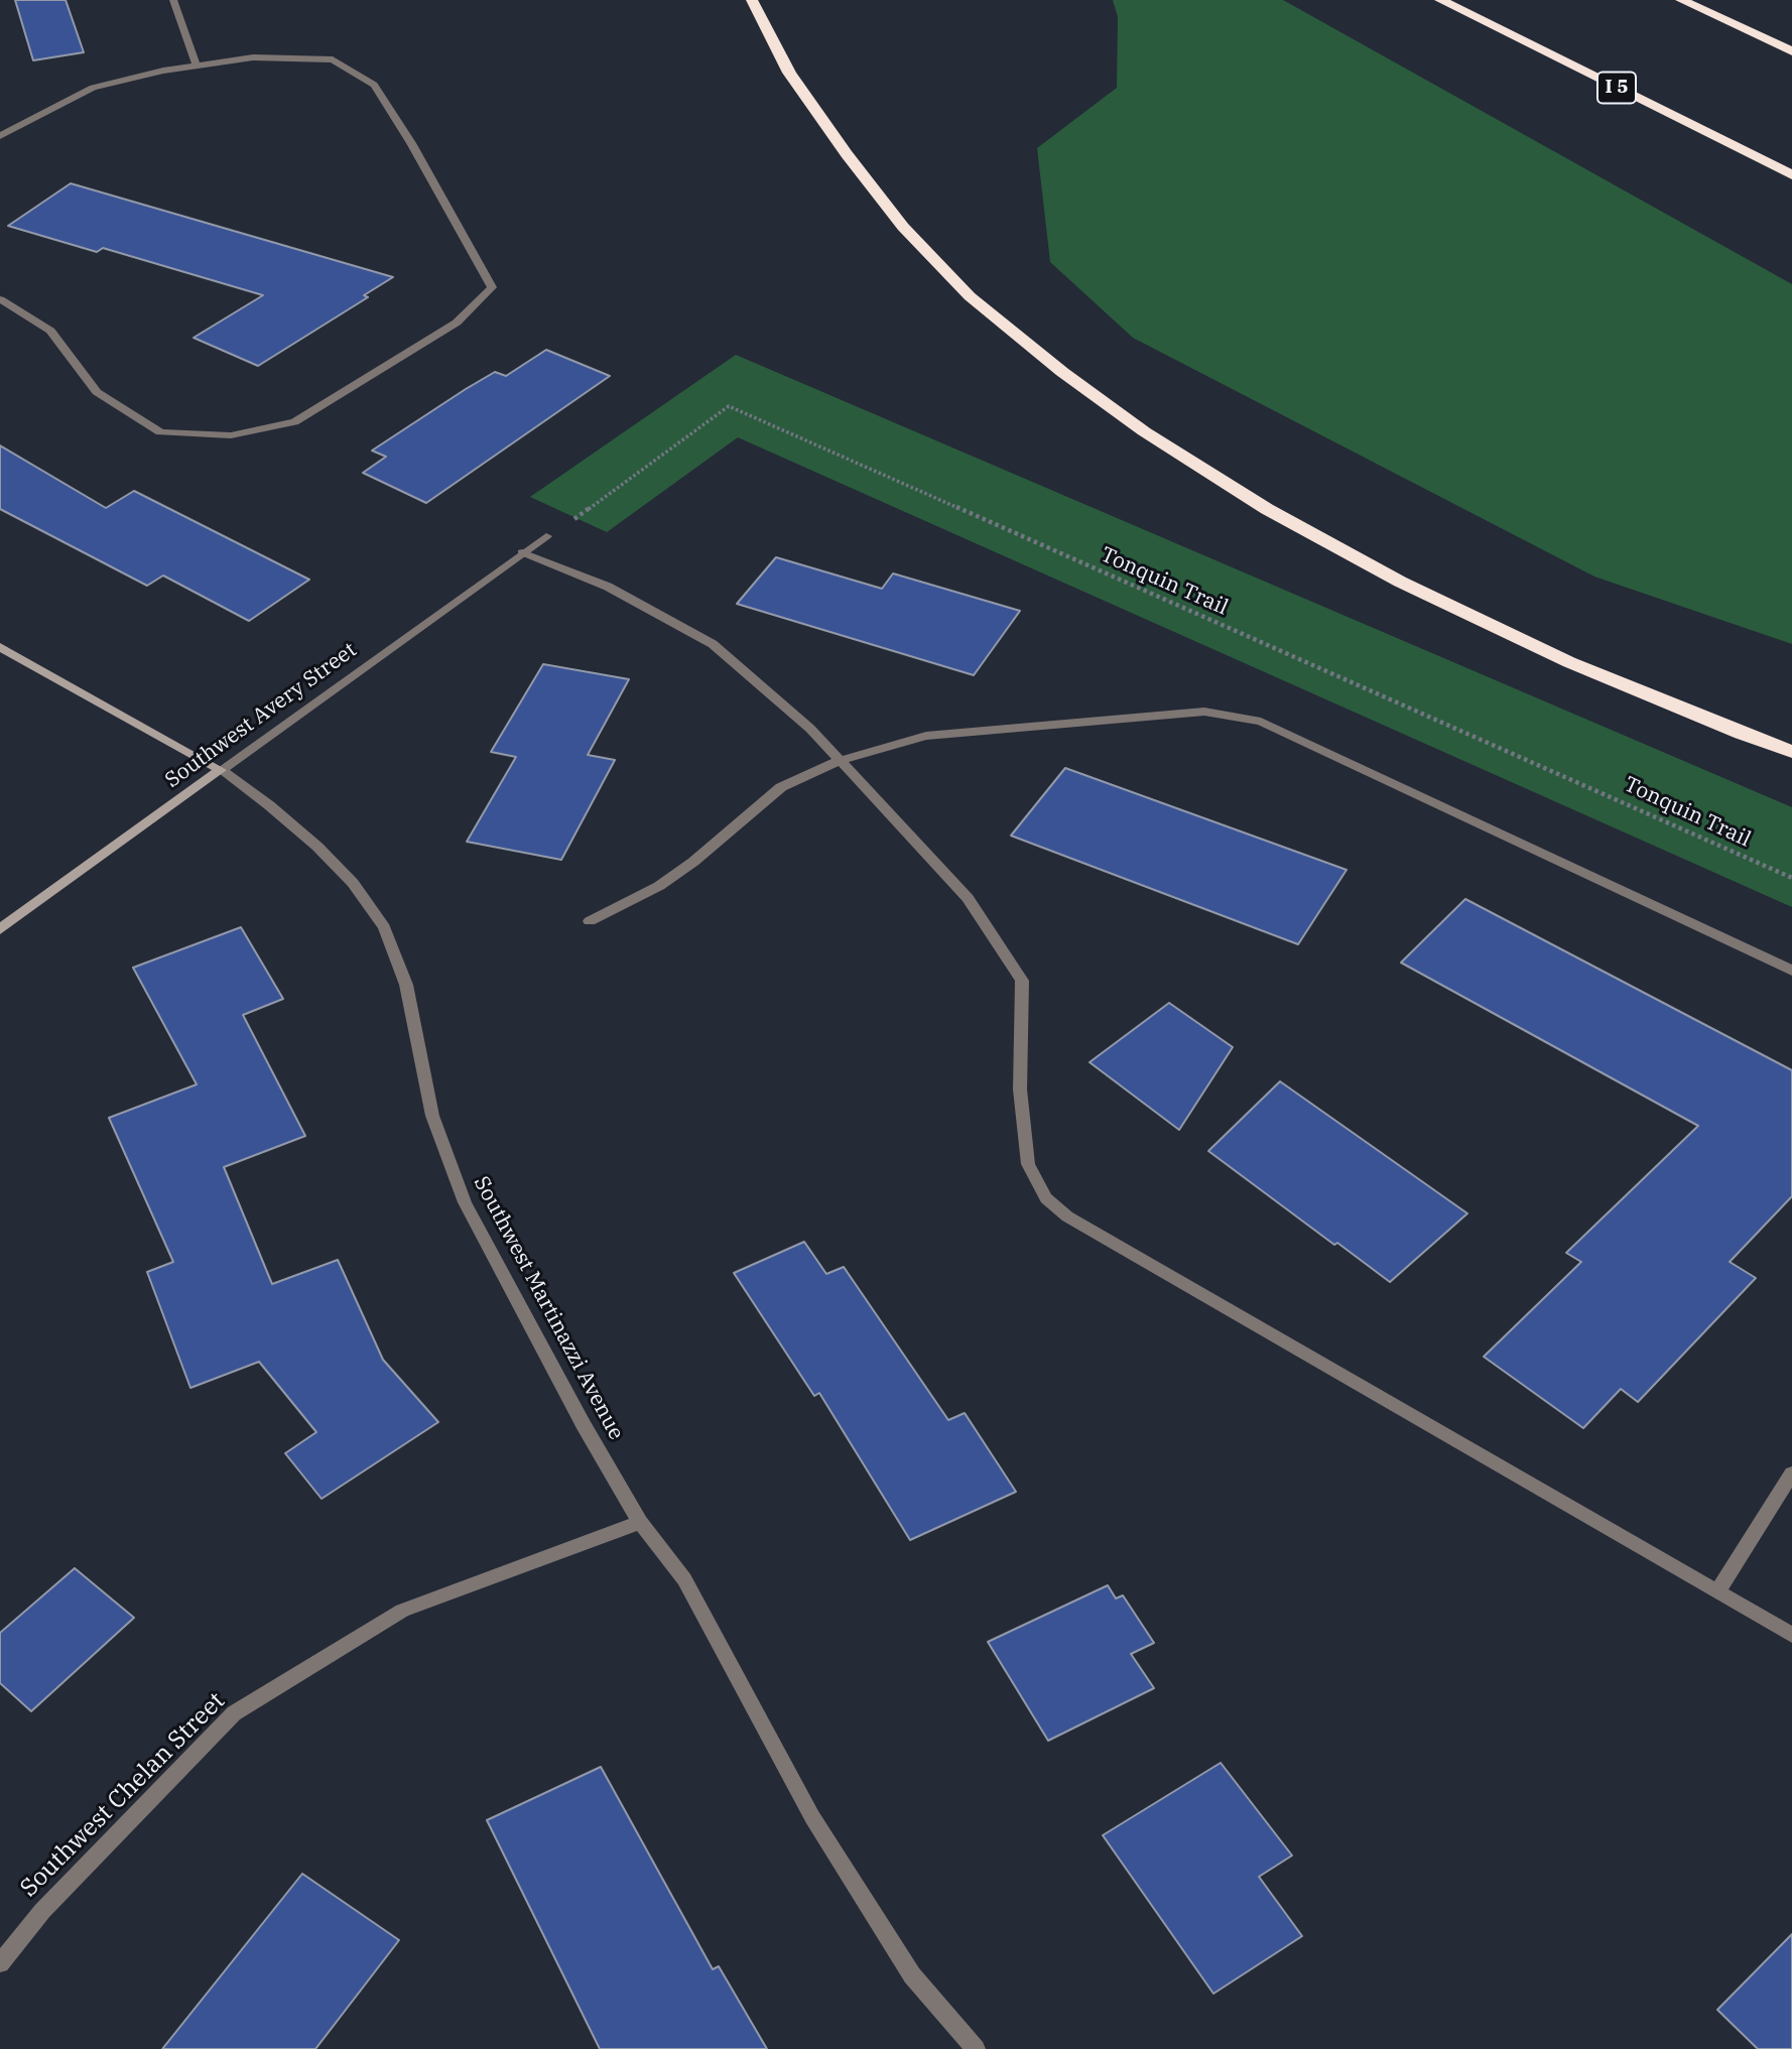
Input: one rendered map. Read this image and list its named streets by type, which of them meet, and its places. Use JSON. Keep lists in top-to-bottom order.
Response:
{
  "streets": {
    "highway": ["I 5"],
    "street": ["Southwest Avery Street", "Southwest Martinazzi Avenue", "Southwest Chelan Street"],
    "path": ["Tonquin Trail"]
  },
  "crossings": [
    ["Tonquin Trail", "Southwest Avery Street"],
    ["Southwest Avery Street", "Southwest Martinazzi Avenue"],
    ["Southwest Martinazzi Avenue", "Southwest Chelan Street"]
  ]
}
